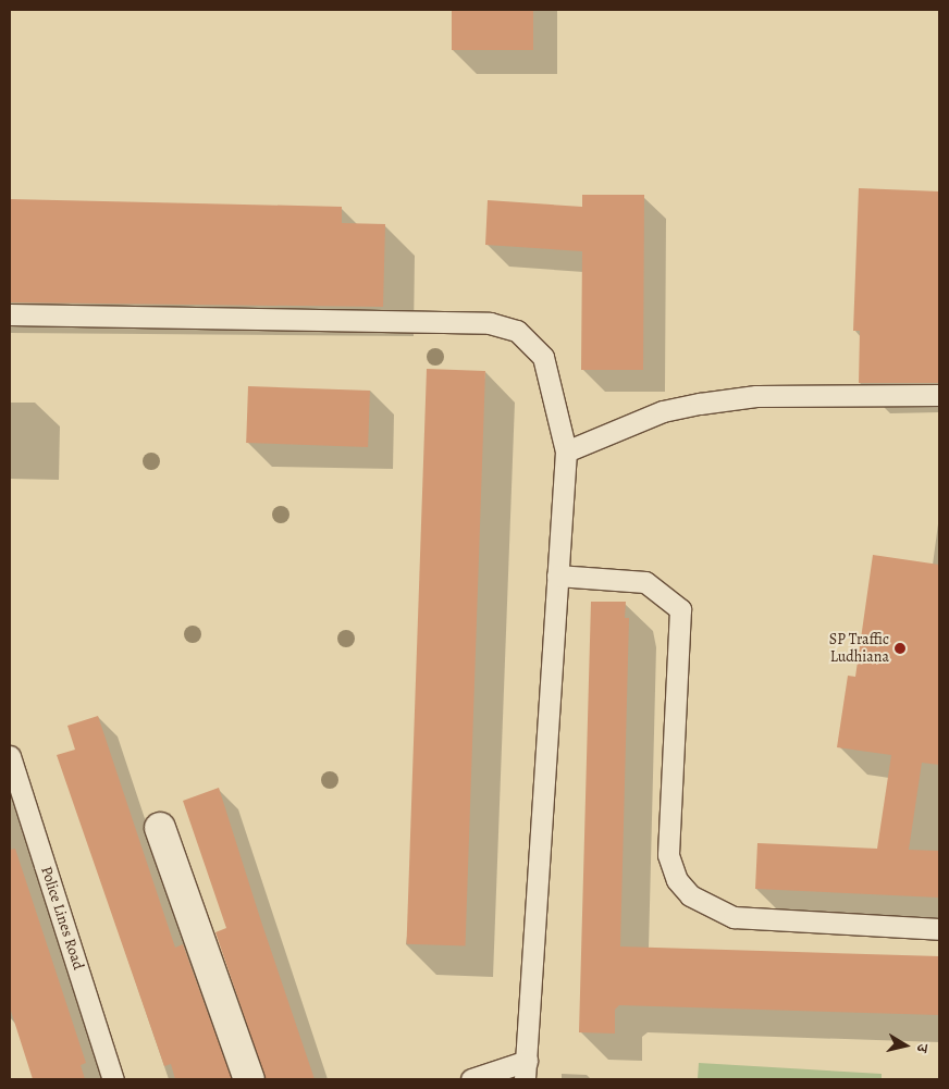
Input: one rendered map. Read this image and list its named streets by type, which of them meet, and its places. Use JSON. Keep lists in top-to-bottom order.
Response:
{
  "streets": {
    "lane": ["Police Lines Road"]
  },
  "places": ["SP Traffic Ludhiana"],
  "north": "right"
}
